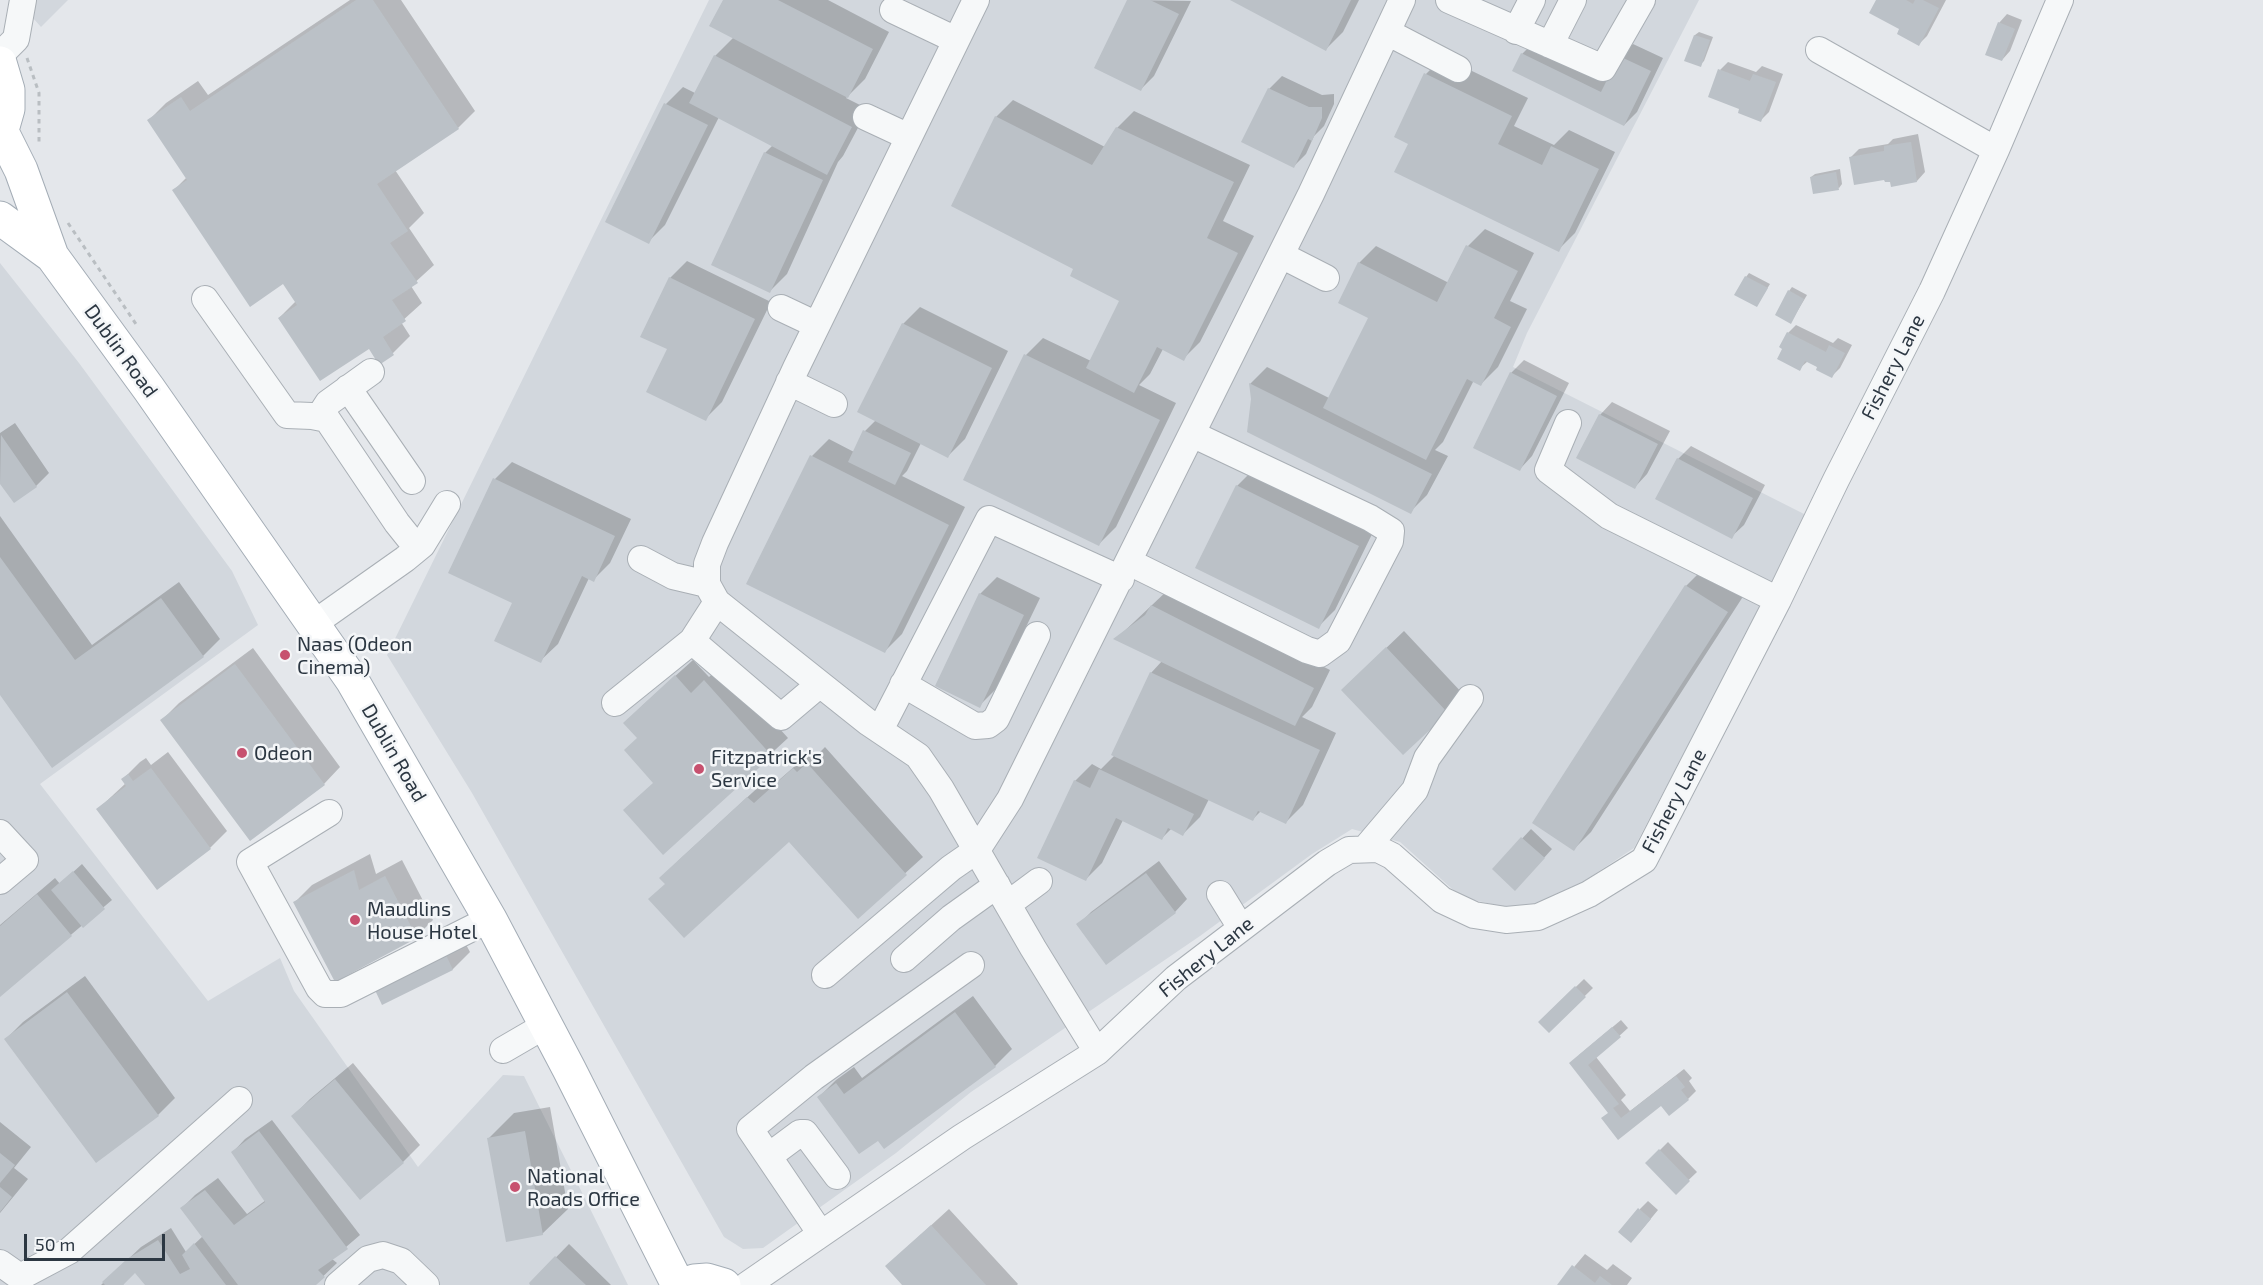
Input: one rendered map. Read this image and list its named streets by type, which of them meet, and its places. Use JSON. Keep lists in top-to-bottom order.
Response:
{
  "streets": {
    "main road": ["Dublin Road"],
    "street": ["Fishery Lane"]
  },
  "places": [
    "Naas (Odeon Cinema)",
    "Odeon",
    "Fitzpatrick's Service",
    "Maudlins House Hotel",
    "National Roads Office"
  ],
  "scale_bar": "50 m"
}
